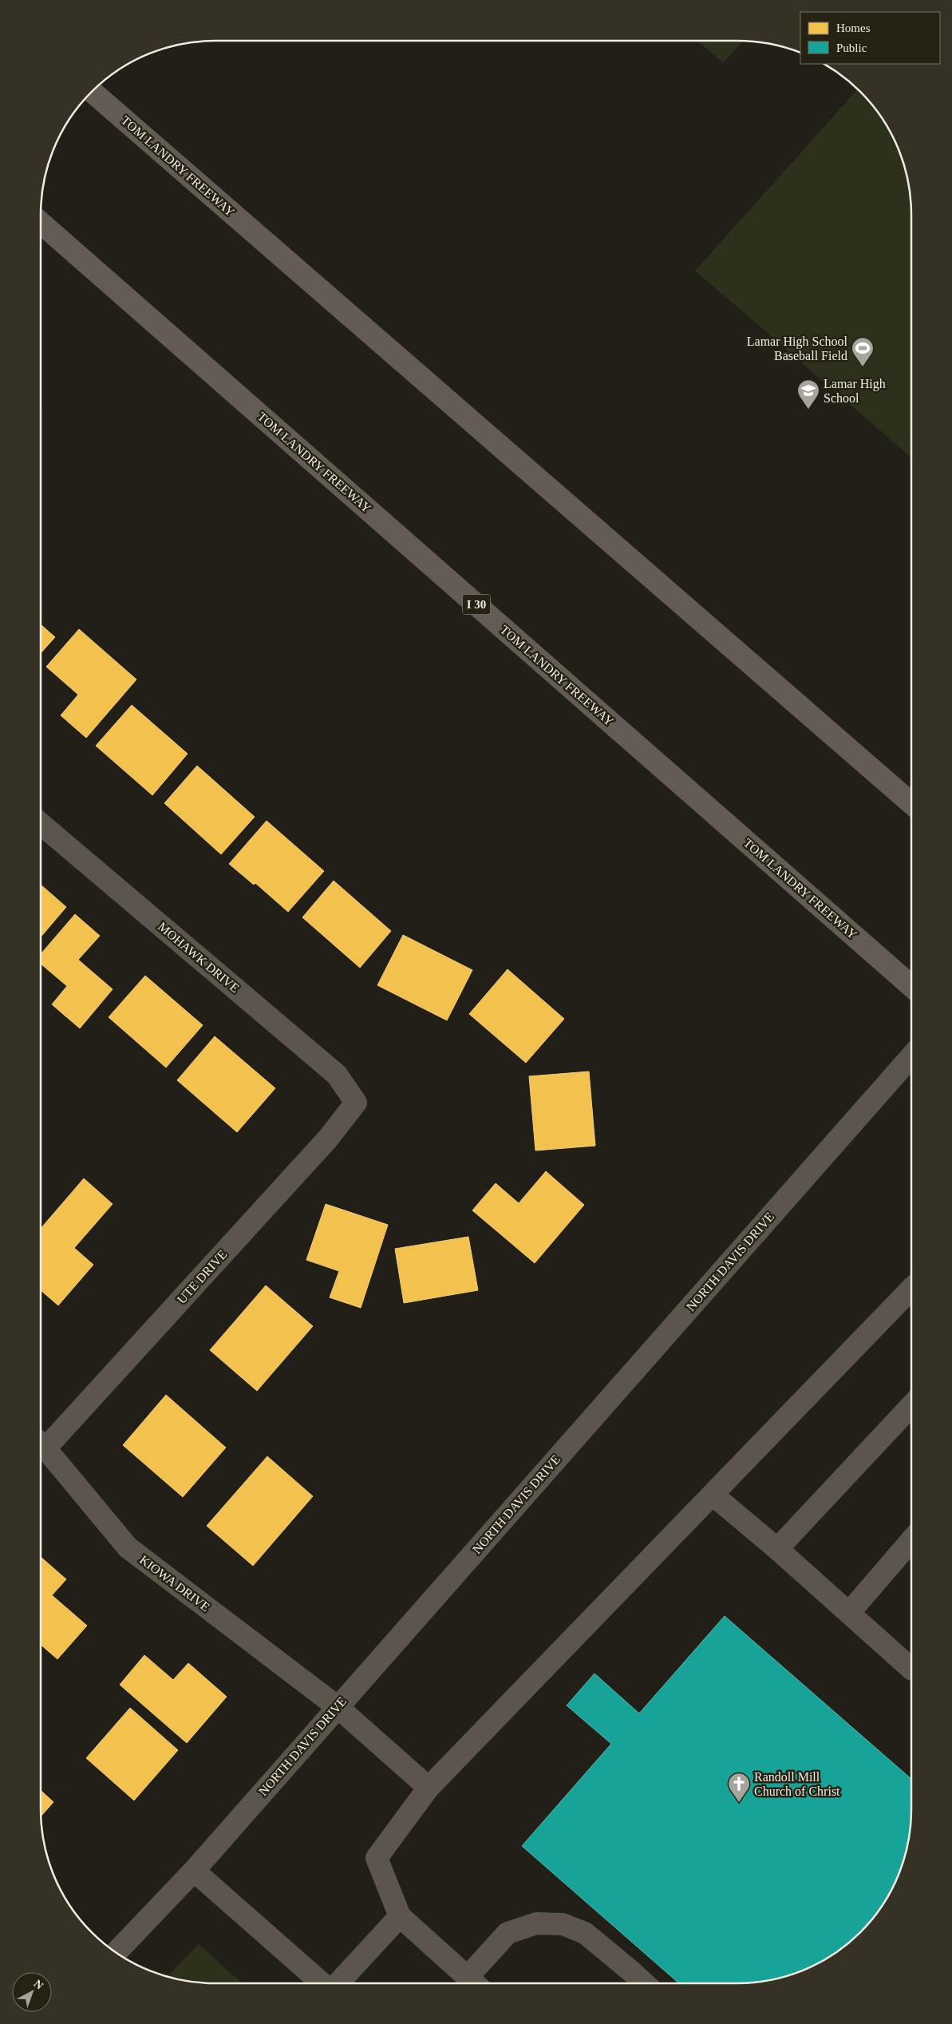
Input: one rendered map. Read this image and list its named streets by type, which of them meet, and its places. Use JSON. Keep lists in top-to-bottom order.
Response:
{
  "streets": {
    "highway": ["TOM LANDRY FREEWAY", "I 30"],
    "street": [
      "MOHAWK DRIVE",
      "NORTH DAVIS DRIVE",
      "UTE DRIVE",
      "KIOWA DRIVE"
    ]
  },
  "crossings": [
    ["MOHAWK DRIVE", "UTE DRIVE"],
    ["NORTH DAVIS DRIVE", "KIOWA DRIVE"]
  ],
  "places": {
    "sports": ["Lamar High School Baseball Field"],
    "school or university": ["Lamar High School"],
    "church": ["Randoll Mill Church of Christ"]
  },
  "legend": ["Homes", "Public"],
  "north": "top right"
}
